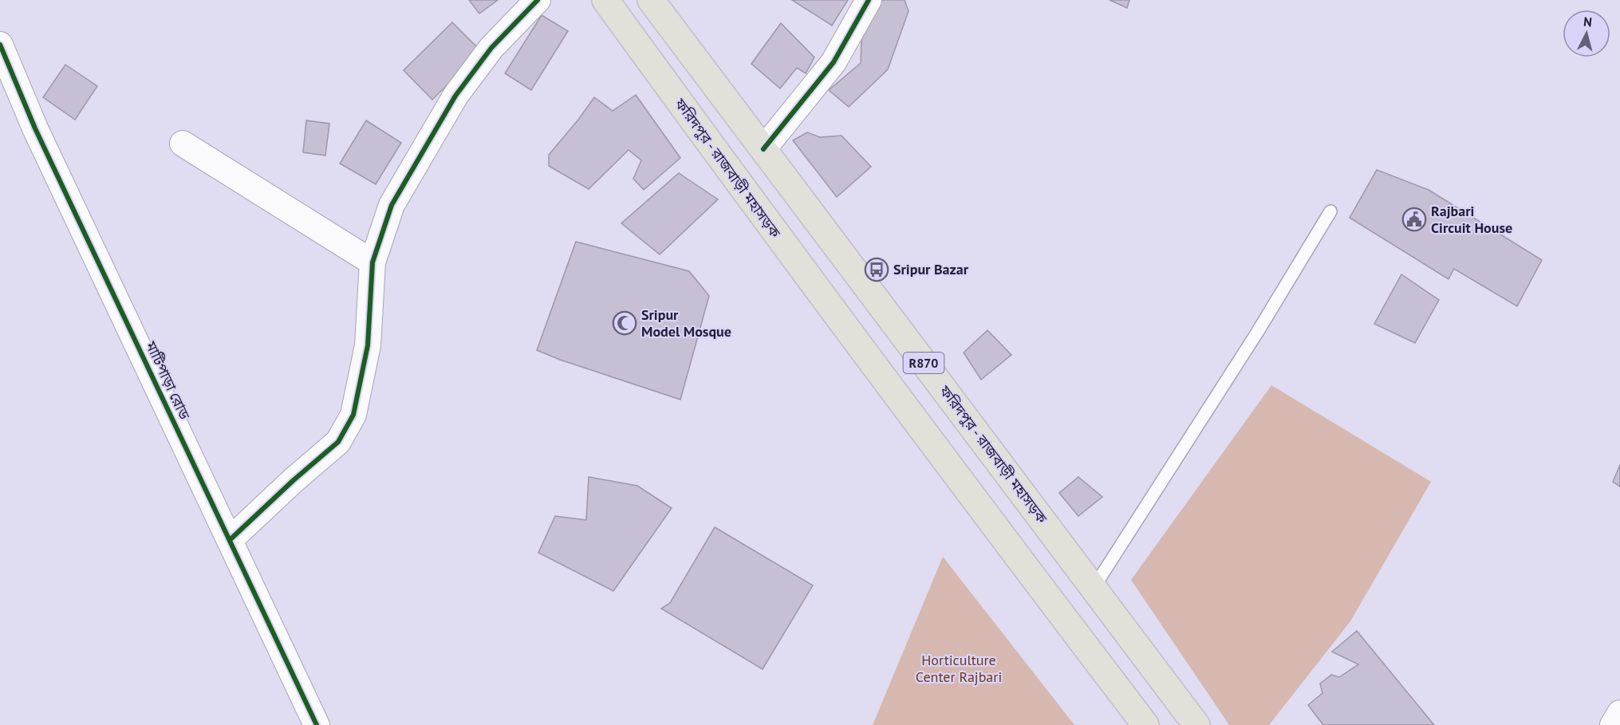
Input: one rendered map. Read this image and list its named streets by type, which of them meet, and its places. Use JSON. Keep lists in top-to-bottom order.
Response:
{
  "streets": {
    "main road": ["ফরিদপুর - রাজবাড়ী মহাসড়ক", "R870"],
    "street": ["মাটিপাড়া রোড"]
  },
  "parks": ["Horticulture Center Rajbari"],
  "places": {
    "public building": ["Rajbari Circuit House"],
    "bus stop": ["Sripur Bazar"],
    "mosque": ["Sripur Model Mosque"]
  },
  "north": "top"
}
